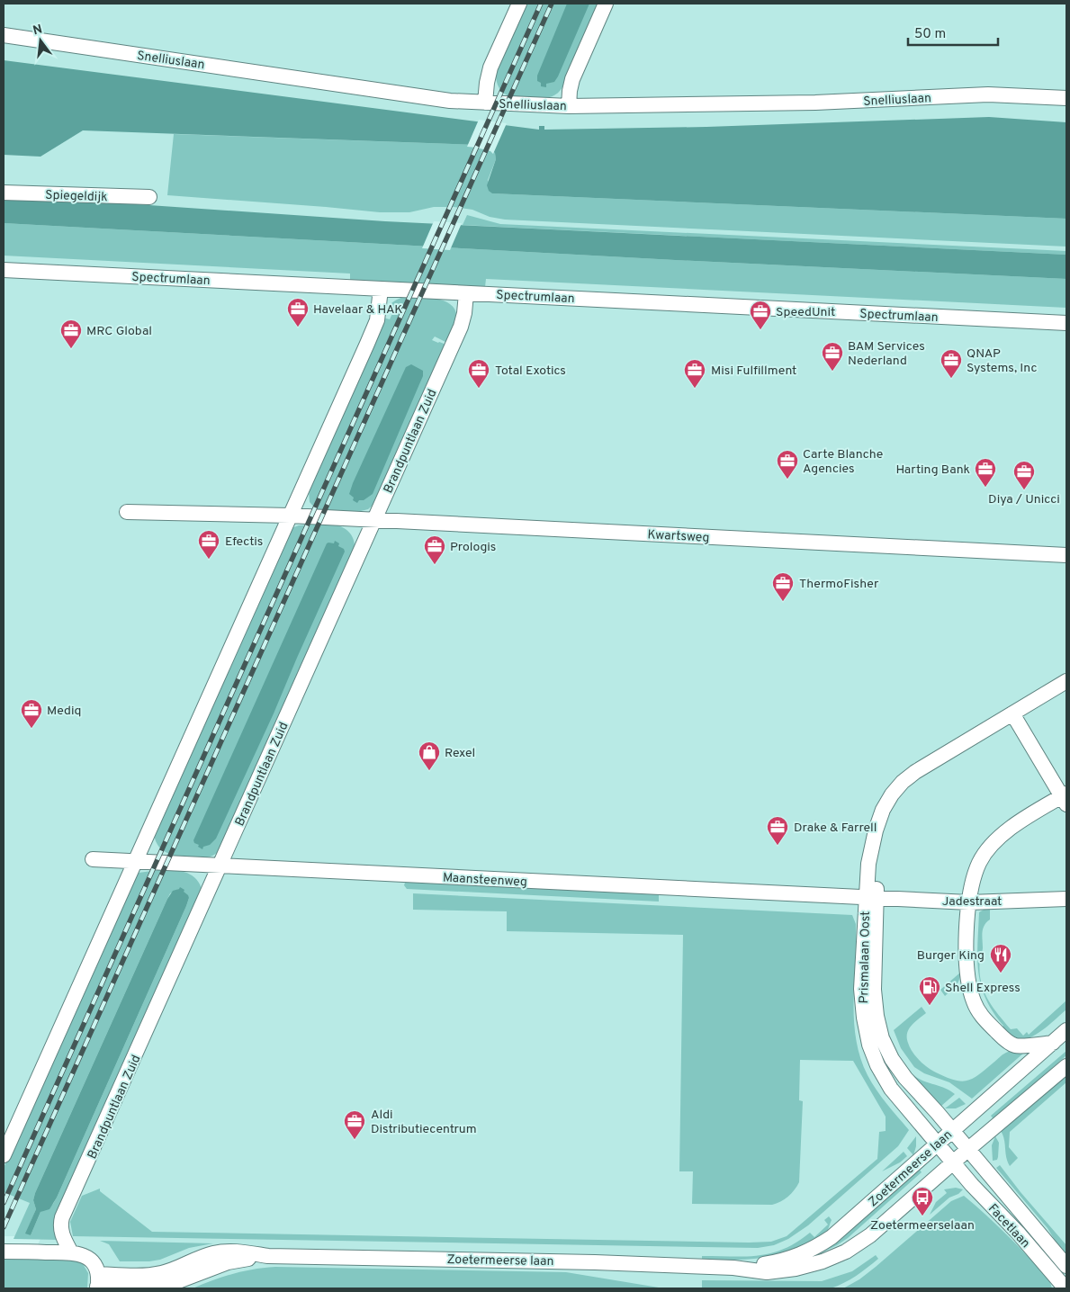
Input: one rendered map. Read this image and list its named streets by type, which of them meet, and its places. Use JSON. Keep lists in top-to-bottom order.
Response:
{
  "streets": {
    "street": [
      "Snelliuslaan",
      "Spiegeldijk",
      "Spectrumlaan",
      "Brandpuntlaan Zuid",
      "Kwartsweg",
      "Maansteenweg",
      "Jadestraat",
      "Prismalaan Oost",
      "Zoetermeerse laan",
      "Facetlaan"
    ]
  },
  "crossings": [
    ["Spectrumlaan", "Brandpuntlaan Zuid"],
    ["Brandpuntlaan Zuid", "Kwartsweg"],
    ["Brandpuntlaan Zuid", "Maansteenweg"],
    ["Maansteenweg", "Jadestraat"],
    ["Maansteenweg", "Prismalaan Oost"],
    ["Jadestraat", "Prismalaan Oost"],
    ["Prismalaan Oost", "Zoetermeerse laan"],
    ["Prismalaan Oost", "Facetlaan"],
    ["Zoetermeerse laan", "Facetlaan"]
  ],
  "places": {
    "office": [
      "Havelaar & HAK",
      "SpeedUnit",
      "MRC Global",
      "BAM Services Nederland",
      "QNAP Systems, Inc",
      "Total Exotics",
      "Misi Fulfillment",
      "Carte Blanche Agencies",
      "Harting Bank",
      "Diya / Unicci",
      "Efectis",
      "Prologis",
      "ThermoFisher",
      "Mediq",
      "Drake & Farrell",
      "Aldi Distributiecentrum"
    ],
    "shop": ["Rexel"],
    "restaurant": ["Burger King"],
    "fuel station": ["Shell Express"],
    "bus stop": ["Zoetermeerselaan"]
  },
  "scale_bar": "50 m",
  "north": "top"
}
